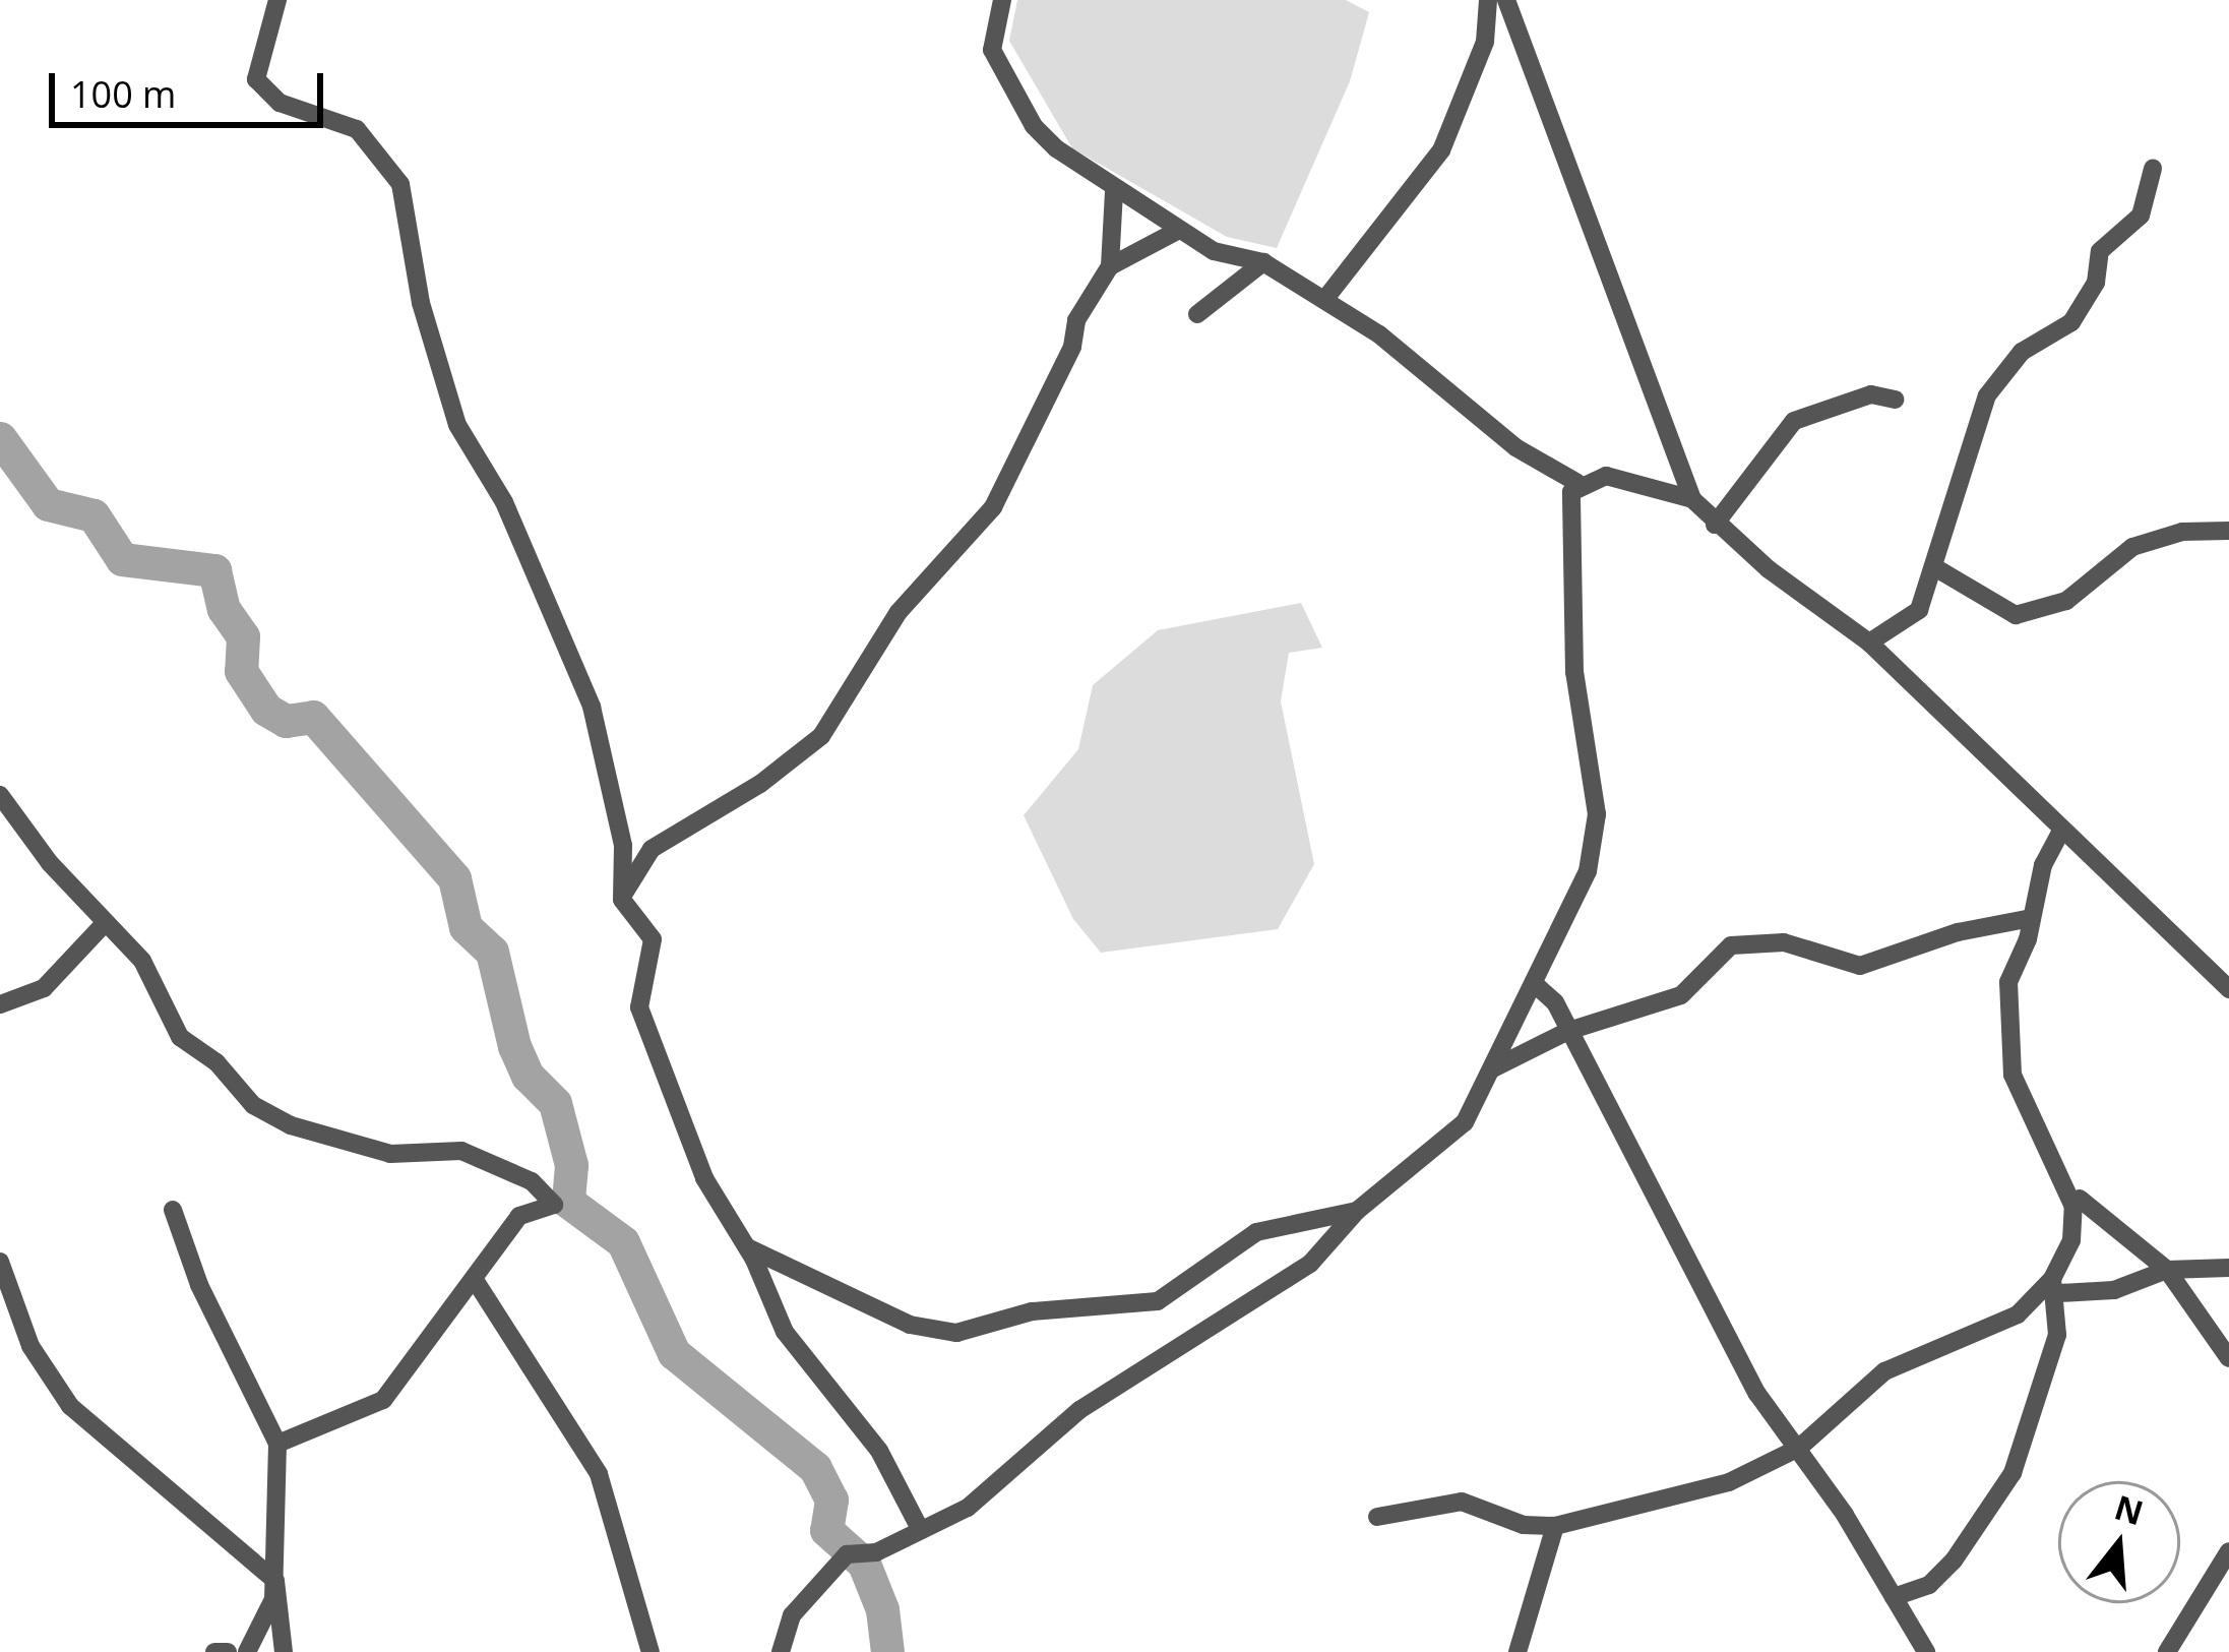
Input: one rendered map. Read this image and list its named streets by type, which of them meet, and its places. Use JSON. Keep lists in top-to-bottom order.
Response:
{
  "scale_bar": "100 m",
  "north": "top"
}
